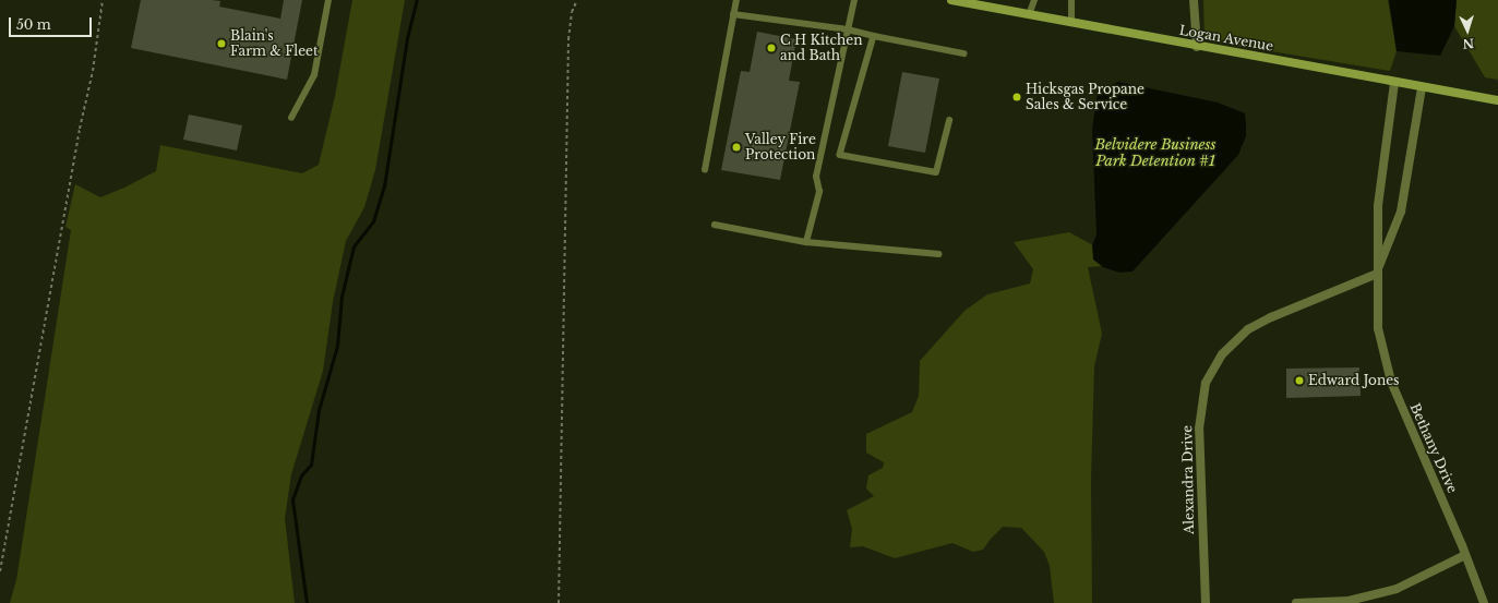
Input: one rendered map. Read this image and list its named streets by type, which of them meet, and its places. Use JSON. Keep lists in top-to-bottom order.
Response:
{
  "streets": {
    "main road": ["Logan Avenue"],
    "street": ["Bethany Drive", "Alexandra Drive"]
  },
  "crossings": [
    ["Logan Avenue", "Bethany Drive"],
    ["Bethany Drive", "Alexandra Drive"]
  ],
  "water": ["Belvidere Business Park Detention #1"],
  "places": [
    "Blain's Farm & Fleet",
    "C H Kitchen and Bath",
    "Hicksgas Propane Sales & Service",
    "Valley Fire Protection",
    "Edward Jones"
  ],
  "scale_bar": "50 m",
  "north": "bottom"
}
